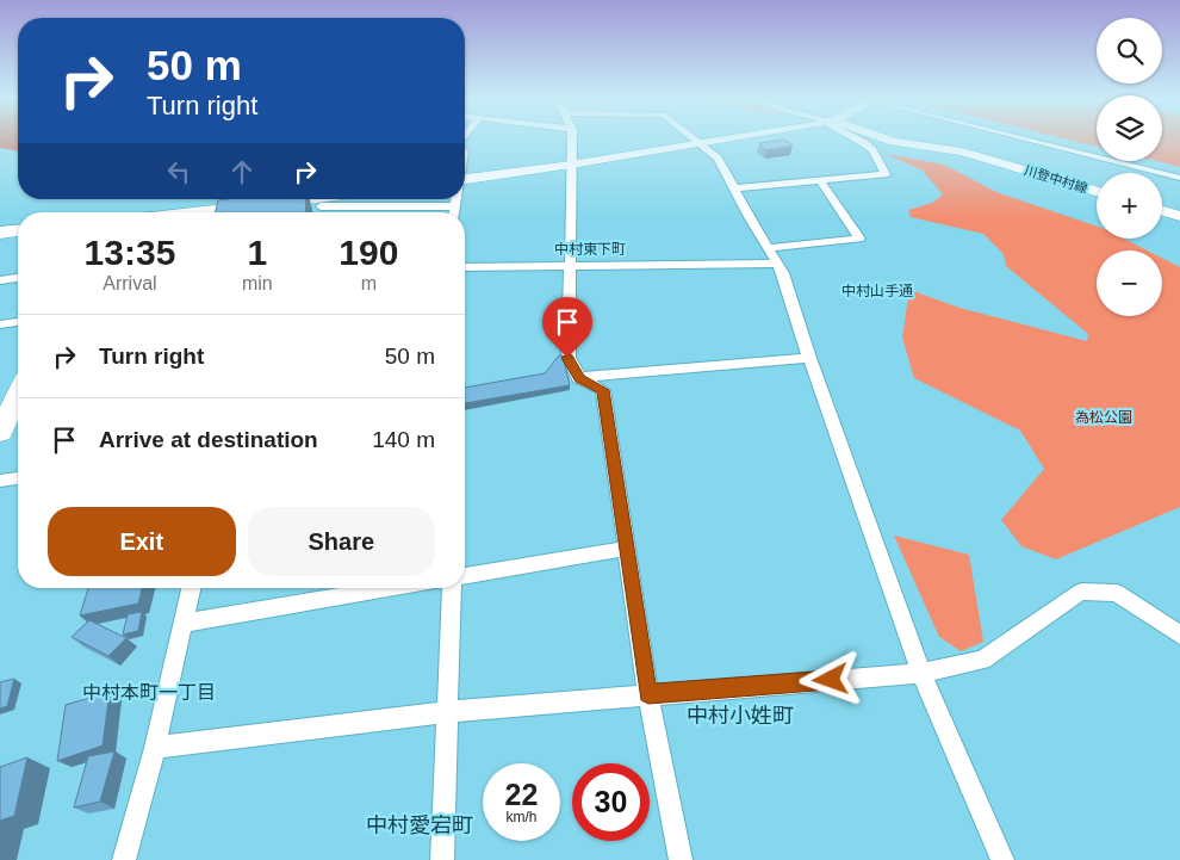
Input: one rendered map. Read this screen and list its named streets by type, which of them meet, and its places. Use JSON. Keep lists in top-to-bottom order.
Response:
{
  "streets": {
    "main road": ["川登中村線"]
  },
  "districts": [
    "中村東下町",
    "中村山手通",
    "中村本町一丁目",
    "中村小姓町",
    "中村愛宕町"
  ],
  "parks": ["為松公園"],
  "page": {
    "map_buttons": ["+", "−"],
    "turn": ["50 m", "Turn right"],
    "eta": [
      "13:35",
      "Arrival",
      "1",
      "min",
      "190",
      "m"
    ],
    "list": [
      {
        "name": "Turn right",
        "value": "50 m"
      },
      {
        "name": "Arrive at destination",
        "value": "140 m"
      }
    ],
    "buttons": ["Exit", "Share"],
    "speed": "22 km/h",
    "limit": "30"
  }
}
